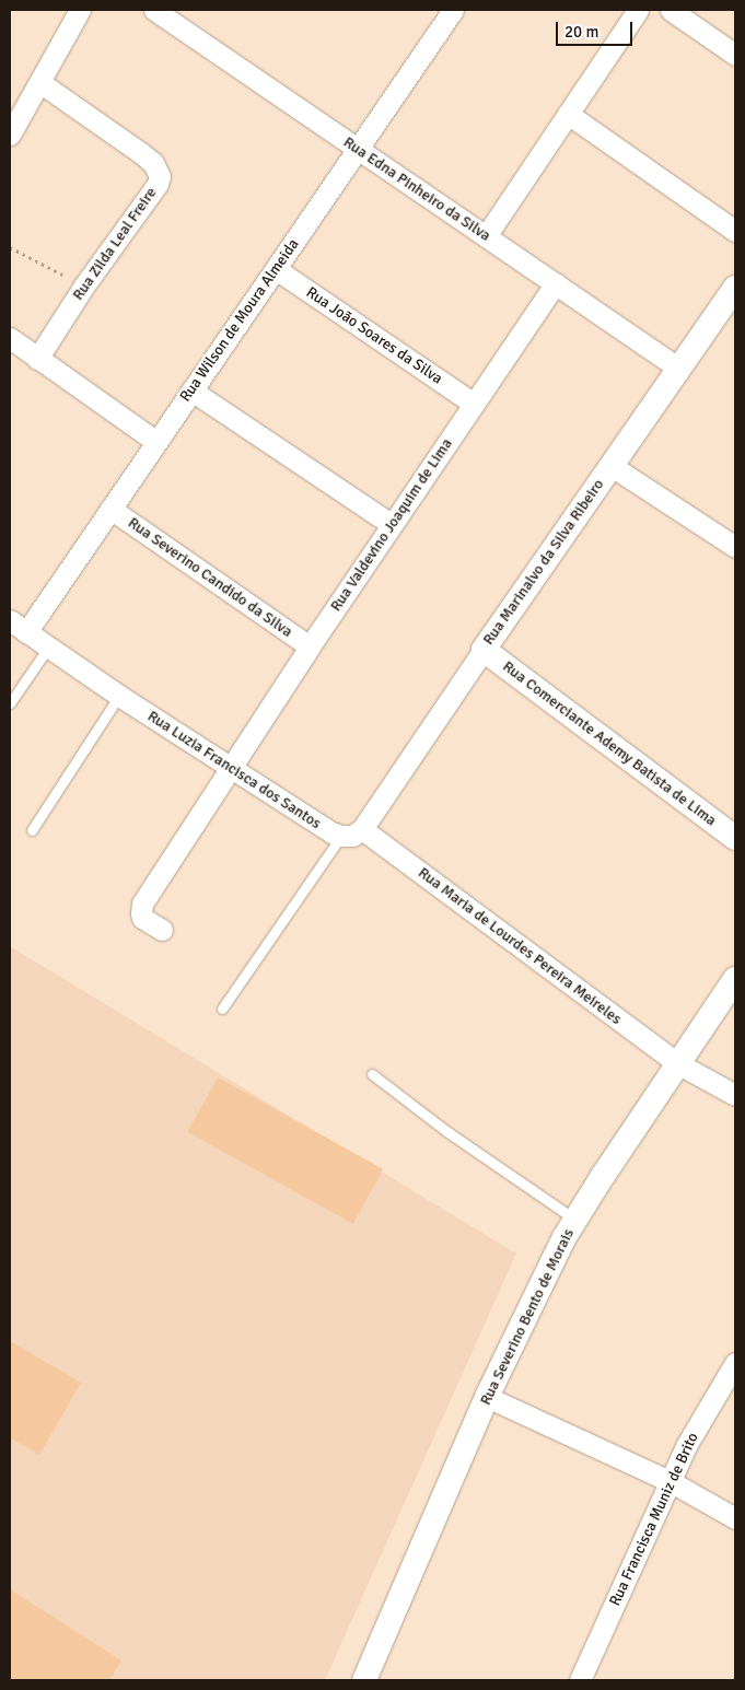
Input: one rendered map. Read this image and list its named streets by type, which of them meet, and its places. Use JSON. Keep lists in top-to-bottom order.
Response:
{
  "streets": {
    "street": [
      "Rua Edna Pinheiro da Silva",
      "Rua Zilda Leal Freire",
      "Rua Wilson de Moura Almeida",
      "Rua João Soares da Silva",
      "Rua Valdevino Joaquim de Lima",
      "Rua Marinalvo da Silva Ribeiro",
      "Rua Severino Candido da Silva",
      "Rua Comerciante Ademy Batista de Lima",
      "Rua Luzia Francisca dos Santos",
      "Rua Maria de Lourdes Pereira Meireles",
      "Rua Severino Bento de Morais",
      "Rua Francisca Muniz de Brito"
    ]
  },
  "crossings": [
    ["Rua Edna Pinheiro da Silva", "Rua Wilson de Moura Almeida"],
    ["Rua Edna Pinheiro da Silva", "Rua Valdevino Joaquim de Lima"],
    ["Rua Edna Pinheiro da Silva", "Rua Marinalvo da Silva Ribeiro"],
    ["Rua Wilson de Moura Almeida", "Rua João Soares da Silva"],
    ["Rua Wilson de Moura Almeida", "Rua Severino Candido da Silva"],
    ["Rua Wilson de Moura Almeida", "Rua Luzia Francisca dos Santos"],
    ["Rua João Soares da Silva", "Rua Valdevino Joaquim de Lima"],
    ["Rua Valdevino Joaquim de Lima", "Rua Severino Candido da Silva"],
    ["Rua Valdevino Joaquim de Lima", "Rua Luzia Francisca dos Santos"],
    ["Rua Marinalvo da Silva Ribeiro", "Rua Comerciante Ademy Batista de Lima"],
    ["Rua Marinalvo da Silva Ribeiro", "Rua Luzia Francisca dos Santos"],
    ["Rua Marinalvo da Silva Ribeiro", "Rua Maria de Lourdes Pereira Meireles"],
    ["Rua Luzia Francisca dos Santos", "Rua Maria de Lourdes Pereira Meireles"],
    ["Rua Maria de Lourdes Pereira Meireles", "Rua Severino Bento de Morais"]
  ],
  "scale_bar": "20 m"
}
